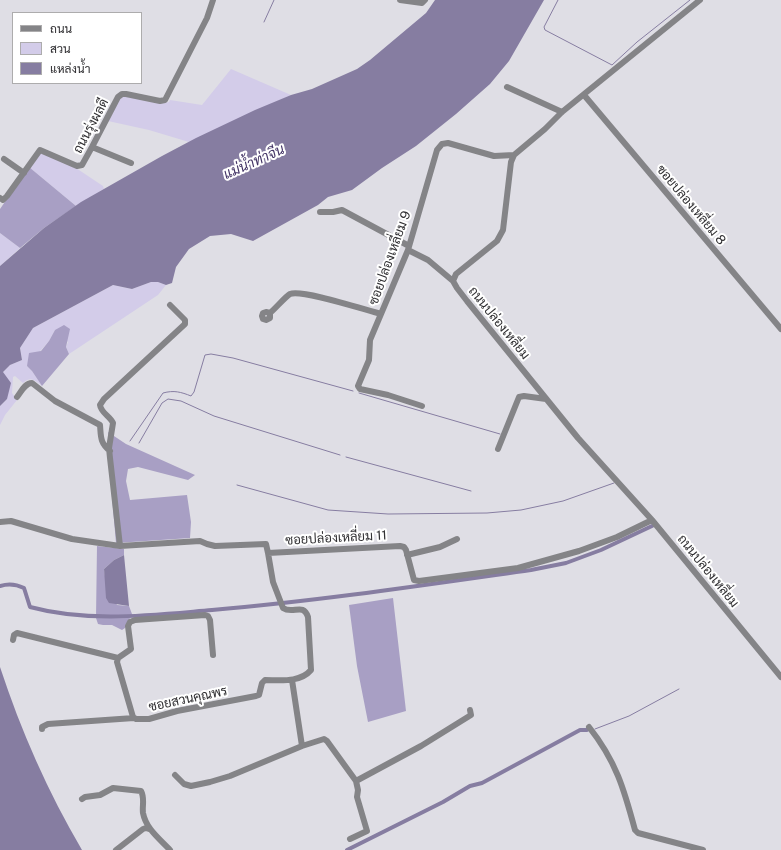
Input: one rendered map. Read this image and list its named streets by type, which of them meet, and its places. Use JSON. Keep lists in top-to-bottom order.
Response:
{
  "streets": {
    "street": [
      "ถนนรุ่งผลดี",
      "ซอยปล่องเหลี่ยม 8",
      "ซอยปล่องเหลี่ยม 9",
      "ถนนปล่องเหลี่ยม",
      "ซอยปล่องเหลี่ยม 11",
      "ซอยสวนคุณพร"
    ]
  },
  "crossings": [
    ["ซอยปล่องเหลี่ยม 9", "ถนนปล่องเหลี่ยม"],
    ["ซอยปล่องเหลี่ยม 11", "ซอยสวนคุณพร"]
  ],
  "water": ["แม่น้ำท่าจีน"],
  "legend": ["ถนน", "สวน", "แหล่งน้ำ"]
}
